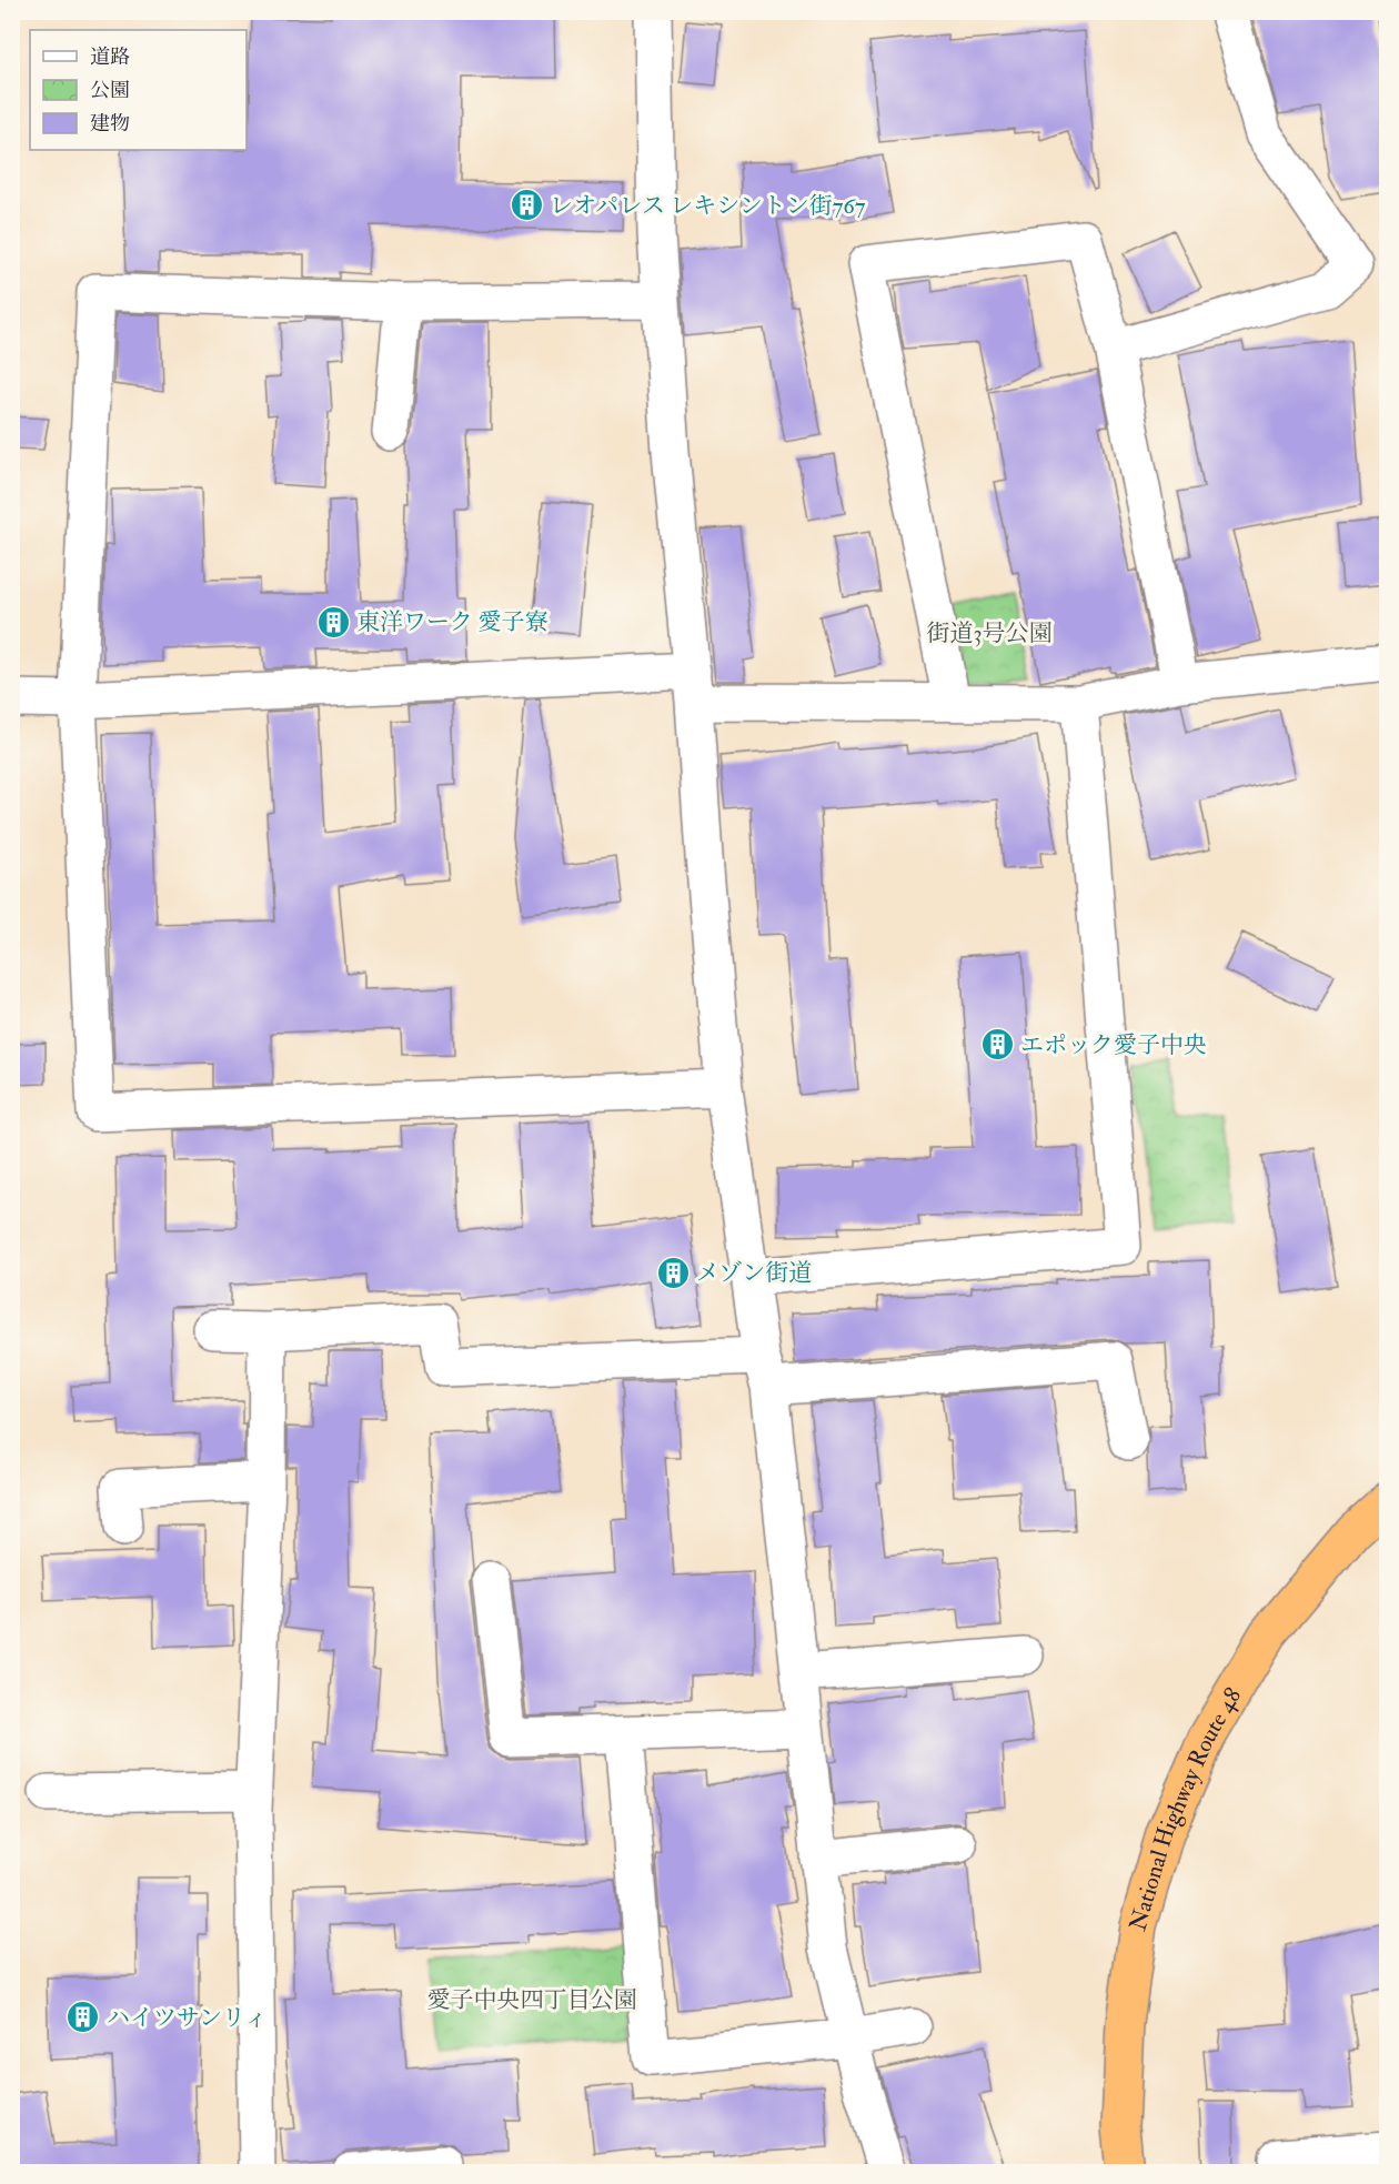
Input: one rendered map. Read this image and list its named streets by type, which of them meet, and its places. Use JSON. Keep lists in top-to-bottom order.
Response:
{
  "streets": {
    "highway": ["National Highway Route 48"]
  },
  "parks": ["街道3号公園", "愛子中央四丁目公園"],
  "places": {
    "building": [
      "レオパレス レキシントン街767",
      "東洋ワーク 愛子寮",
      "エポック愛子中央",
      "メゾン街道",
      "ハイツサンリィ"
    ]
  },
  "legend": ["道路", "公園", "建物"]
}
